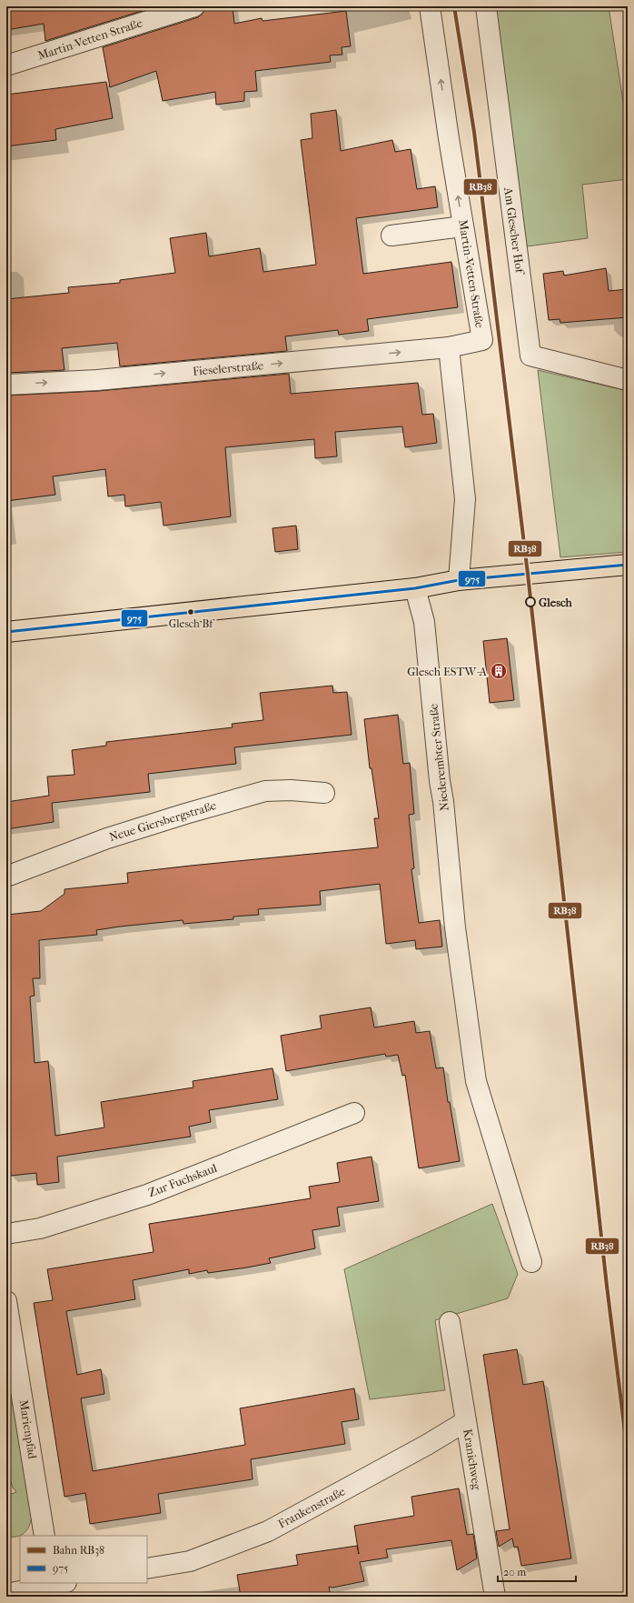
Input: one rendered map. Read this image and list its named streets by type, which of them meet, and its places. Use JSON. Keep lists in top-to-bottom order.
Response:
{
  "streets": {
    "street": [
      "Martin-Vetten-Straße",
      "Am Glescher Hof",
      "Fieselerstraße",
      "Niederembter Straße",
      "Neue Giersbergstraße",
      "Zur Fuchskaul",
      "Marienpfad",
      "Kranichweg",
      "Frankenstraße"
    ]
  },
  "crossings": [
    ["Martin-Vetten-Straße", "Fieselerstraße"],
    ["Kranichweg", "Frankenstraße"]
  ],
  "one_way": ["Martin-Vetten-Straße", "Fieselerstraße"],
  "places": {
    "other": ["Glesch", "Glesch Bf"],
    "building": ["Glesch ESTW-A"]
  },
  "lines": ["rail line RB38", "transit line 975"],
  "legend": ["Bahn RB38", "975"],
  "scale_bar": "20 m"
}
